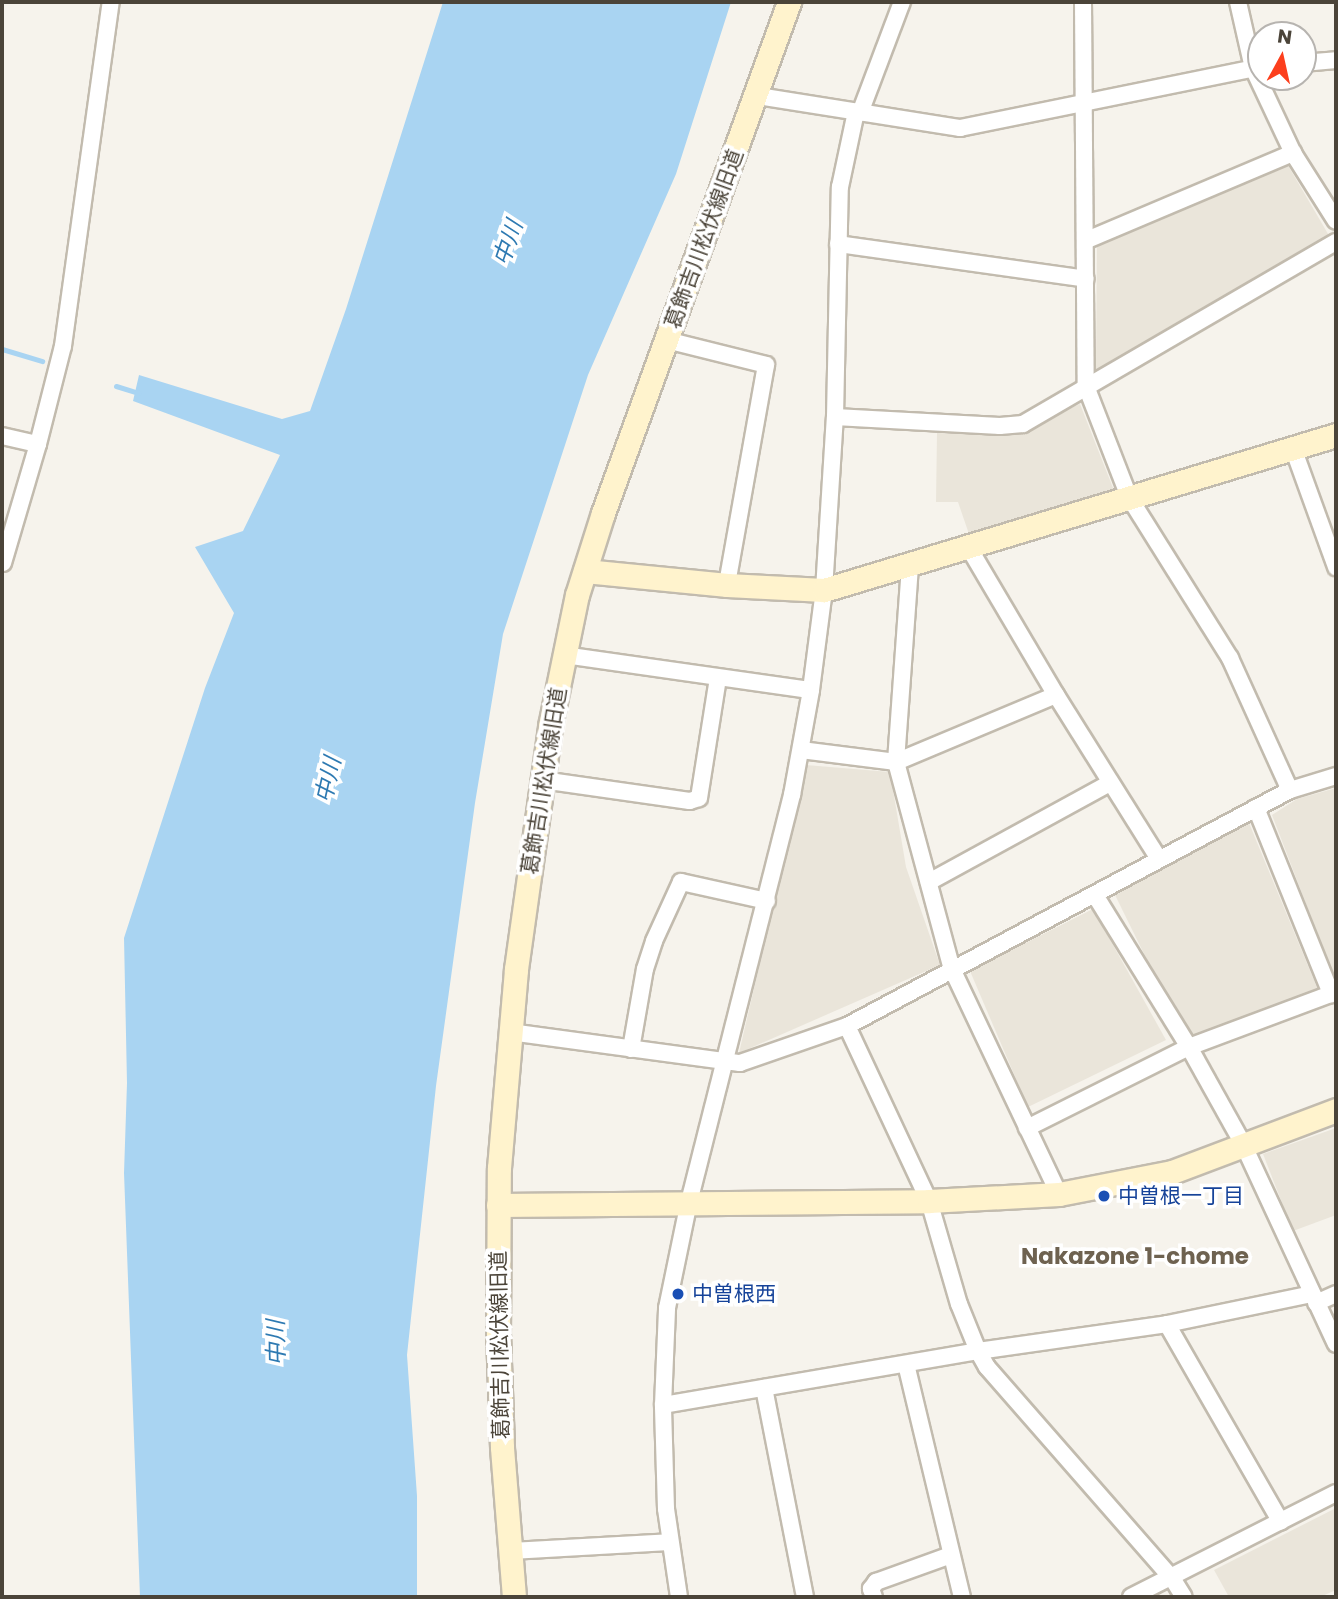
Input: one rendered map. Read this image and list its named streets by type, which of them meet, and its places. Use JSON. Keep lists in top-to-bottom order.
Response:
{
  "streets": {
    "street": ["葛飾吉川松伏線旧道"]
  },
  "districts": ["Nakazone 1-chome"],
  "water": ["中川"],
  "places": ["中曽根一丁目", "中曽根西"],
  "north": "top"
}
